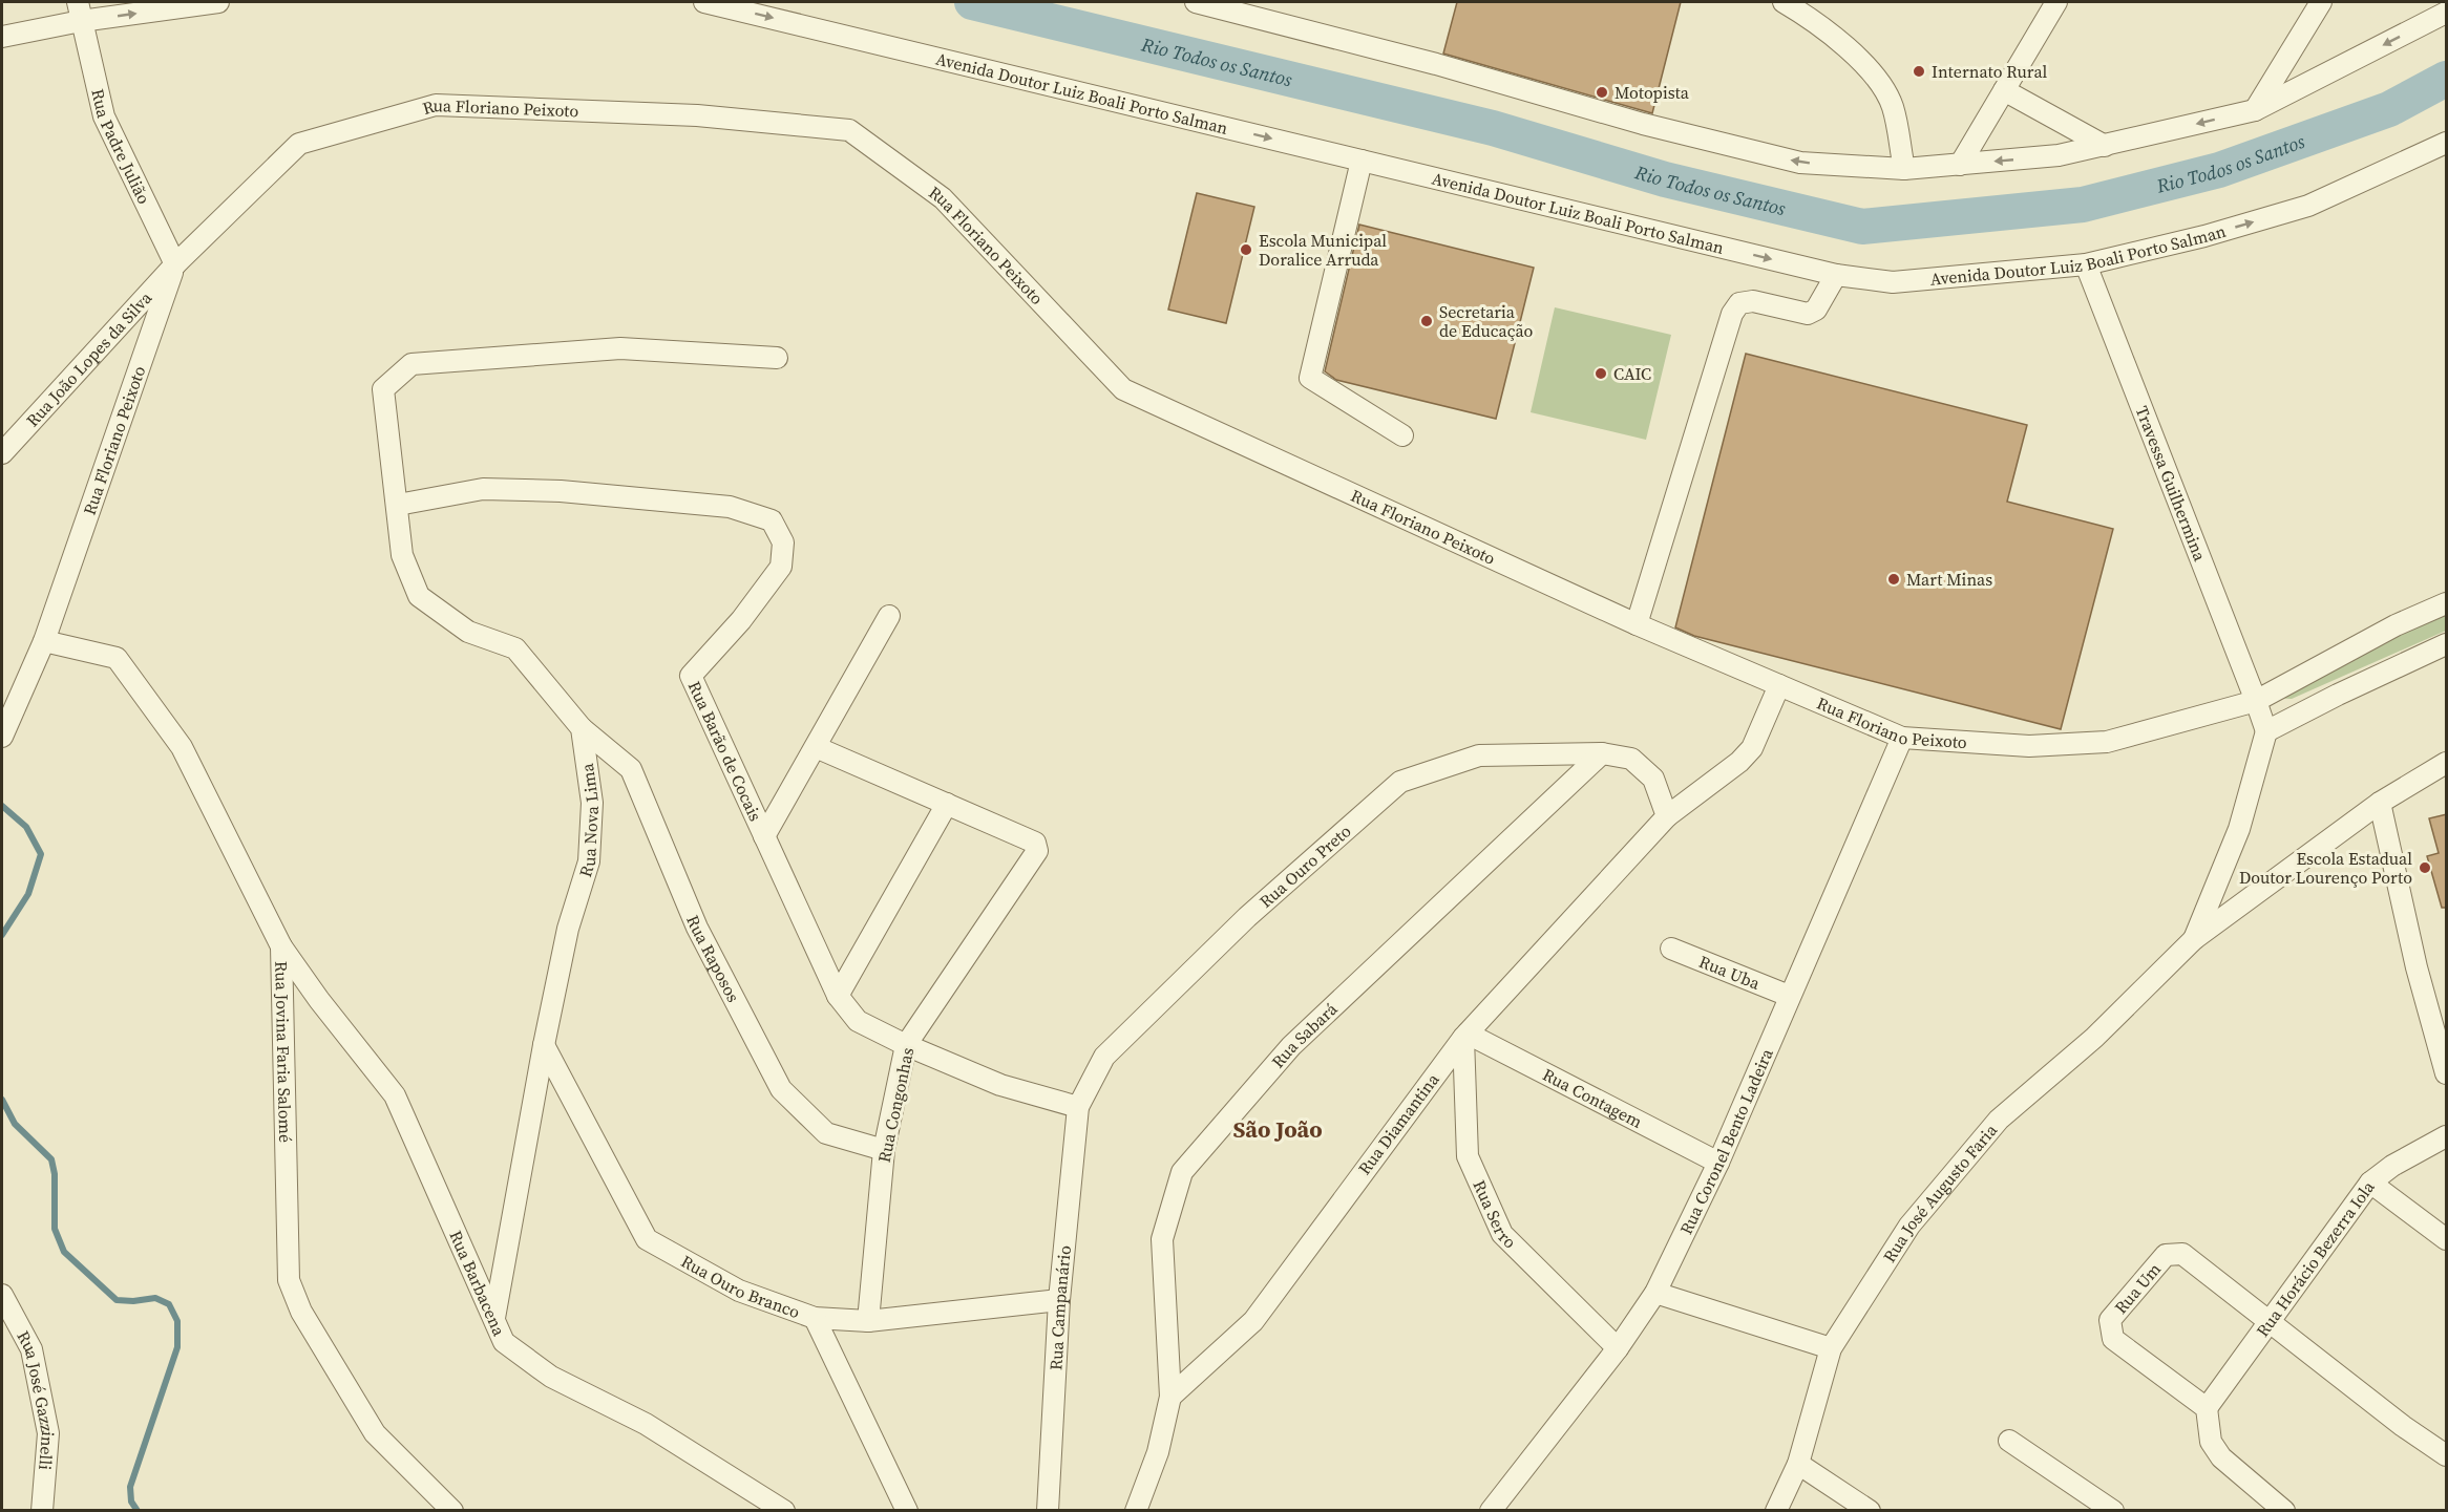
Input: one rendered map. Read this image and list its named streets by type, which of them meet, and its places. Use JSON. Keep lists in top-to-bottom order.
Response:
{
  "streets": {
    "street": [
      "Avenida Doutor Luiz Boali Porto Salman",
      "Rua Floriano Peixoto",
      "Rua Padre Julião",
      "Rua João Lopes da Silva",
      "Travessa Guilhermina",
      "Rua Barão de Cocais",
      "Rua Nova Lima",
      "Rua Ouro Preto",
      "Rua Raposos",
      "Rua Uba",
      "Rua Sabará",
      "Rua Jovina Faria Salomé",
      "Rua Contagem",
      "Rua Congonhas",
      "Rua Diamantina",
      "Rua Coronel Bento Ladeira",
      "Rua José Augusto Faria",
      "Rua Serro",
      "Rua Horácio Bezerra Iola",
      "Rua Barbacena",
      "Rua Ouro Branco",
      "Rua Um",
      "Rua Campanário",
      "Rua José Gazzinelli"
    ]
  },
  "crossings": [
    ["Avenida Doutor Luiz Boali Porto Salman", "Travessa Guilhermina"],
    ["Rua Floriano Peixoto", "Rua Padre Julião"],
    ["Rua Floriano Peixoto", "Rua João Lopes da Silva"],
    ["Rua Floriano Peixoto", "Travessa Guilhermina"],
    ["Rua Floriano Peixoto", "Rua Jovina Faria Salomé"],
    ["Rua Floriano Peixoto", "Rua Diamantina"],
    ["Rua Floriano Peixoto", "Rua Coronel Bento Ladeira"],
    ["Rua Padre Julião", "Rua João Lopes da Silva"],
    ["Rua Barão de Cocais", "Rua Ouro Preto"],
    ["Rua Barão de Cocais", "Rua Congonhas"],
    ["Rua Barão de Cocais", "Rua Campanário"],
    ["Rua Nova Lima", "Rua Raposos"],
    ["Rua Nova Lima", "Rua Barbacena"],
    ["Rua Nova Lima", "Rua Ouro Branco"],
    ["Rua Ouro Preto", "Rua Sabará"],
    ["Rua Ouro Preto", "Rua Diamantina"],
    ["Rua Ouro Preto", "Rua Campanário"],
    ["Rua Raposos", "Rua Congonhas"],
    ["Rua Uba", "Rua Coronel Bento Ladeira"],
    ["Rua Sabará", "Rua Diamantina"],
    ["Rua Jovina Faria Salomé", "Rua Barbacena"],
    ["Rua Contagem", "Rua Diamantina"],
    ["Rua Contagem", "Rua Coronel Bento Ladeira"],
    ["Rua Contagem", "Rua Serro"],
    ["Rua Congonhas", "Rua Ouro Branco"],
    ["Rua Diamantina", "Rua Serro"],
    ["Rua Coronel Bento Ladeira", "Rua Serro"],
    ["Rua Horácio Bezerra Iola", "Rua Um"],
    ["Rua Ouro Branco", "Rua Campanário"]
  ],
  "districts": ["São João"],
  "water": ["Rio Todos os Santos"],
  "places": [
    "Internato Rural",
    "Motopista",
    "Escola Municipal Doralice Arruda",
    "Secretaria de Educação",
    "CAIC",
    "Mart Minas",
    "Escola Estadual Doutor Lourenço Porto"
  ]
}
